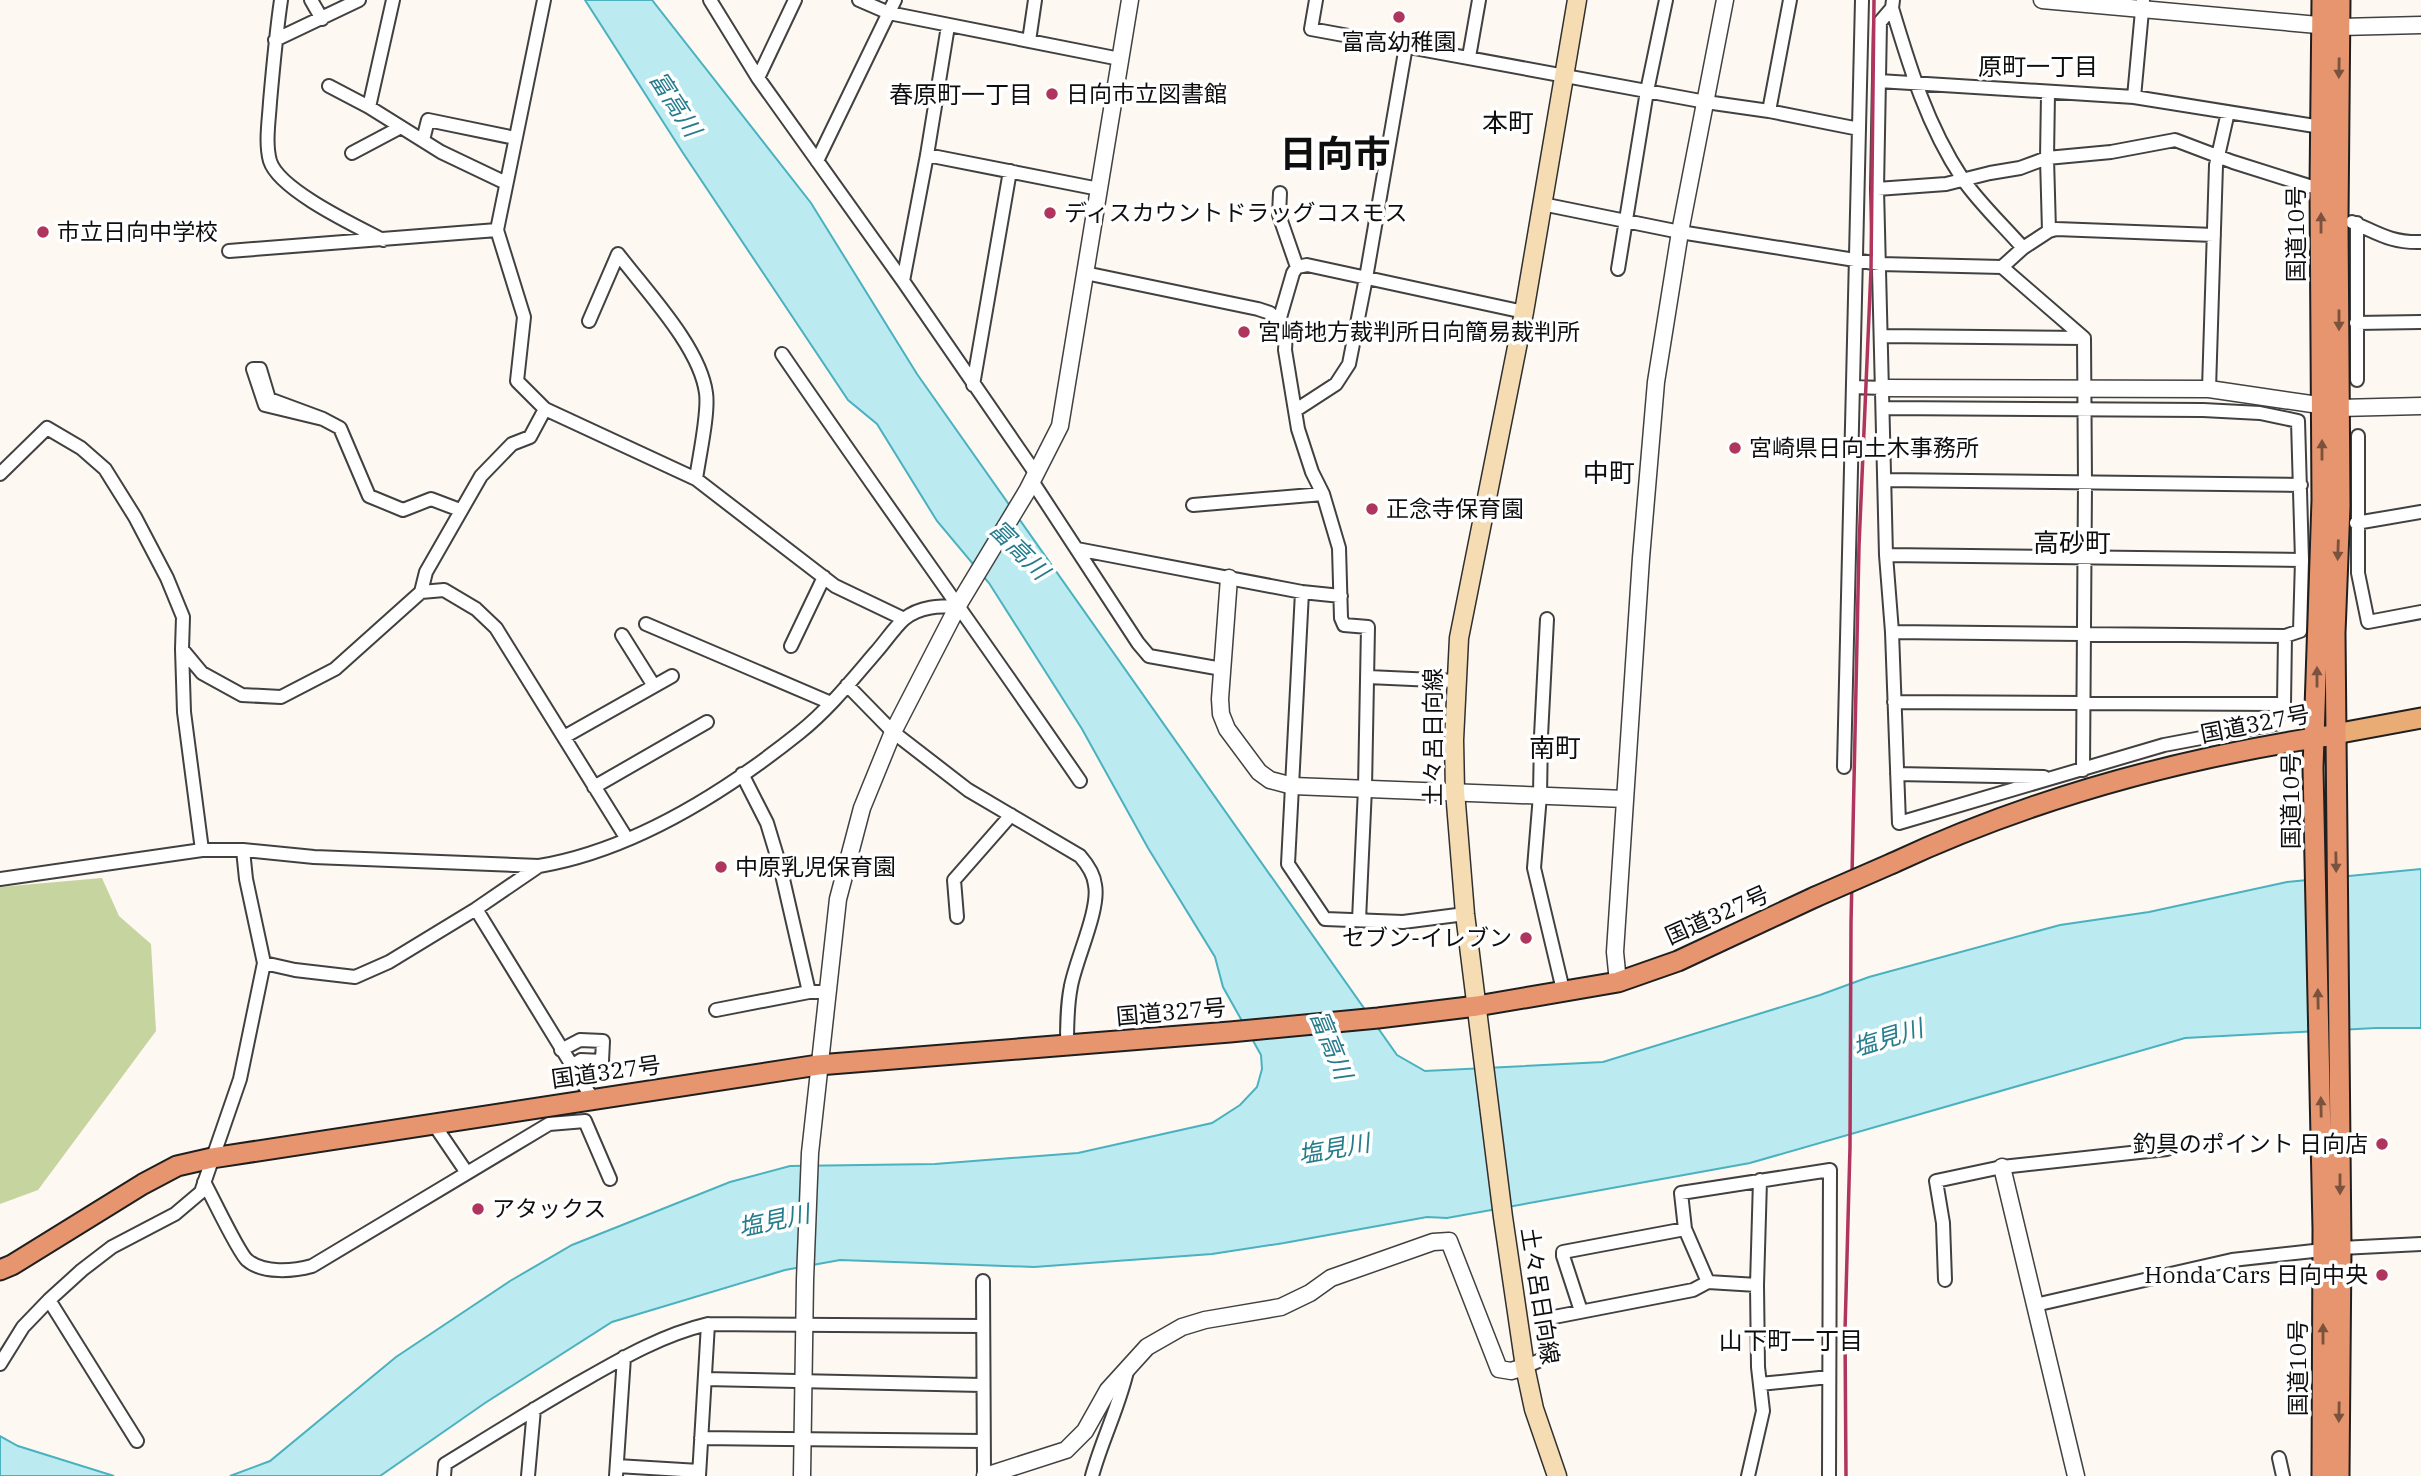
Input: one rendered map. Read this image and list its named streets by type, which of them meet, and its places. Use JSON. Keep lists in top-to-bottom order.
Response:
{
  "streets": {
    "highway": ["国道10号", "国道327号"],
    "main road": ["土々呂日向線"]
  },
  "crossings": [
    ["国道10号", "国道327号"],
    ["国道327号", "土々呂日向線"]
  ],
  "districts": [
    "原町一丁目",
    "春原町一丁目",
    "本町",
    "日向市",
    "中町",
    "高砂町",
    "南町",
    "山下町一丁目"
  ],
  "water": ["富高川", "塩見川"],
  "places": [
    "富高幼稚園",
    "日向市立図書館",
    "ディスカウントドラッグコスモス",
    "市立日向中学校",
    "宮崎地方裁判所日向簡易裁判所",
    "宮崎県日向土木事務所",
    "正念寺保育園",
    "中原乳児保育園",
    "セブン-イレブン",
    "釣具のポイント 日向店",
    "アタックス",
    "Honda Cars 日向中央"
  ]
}
